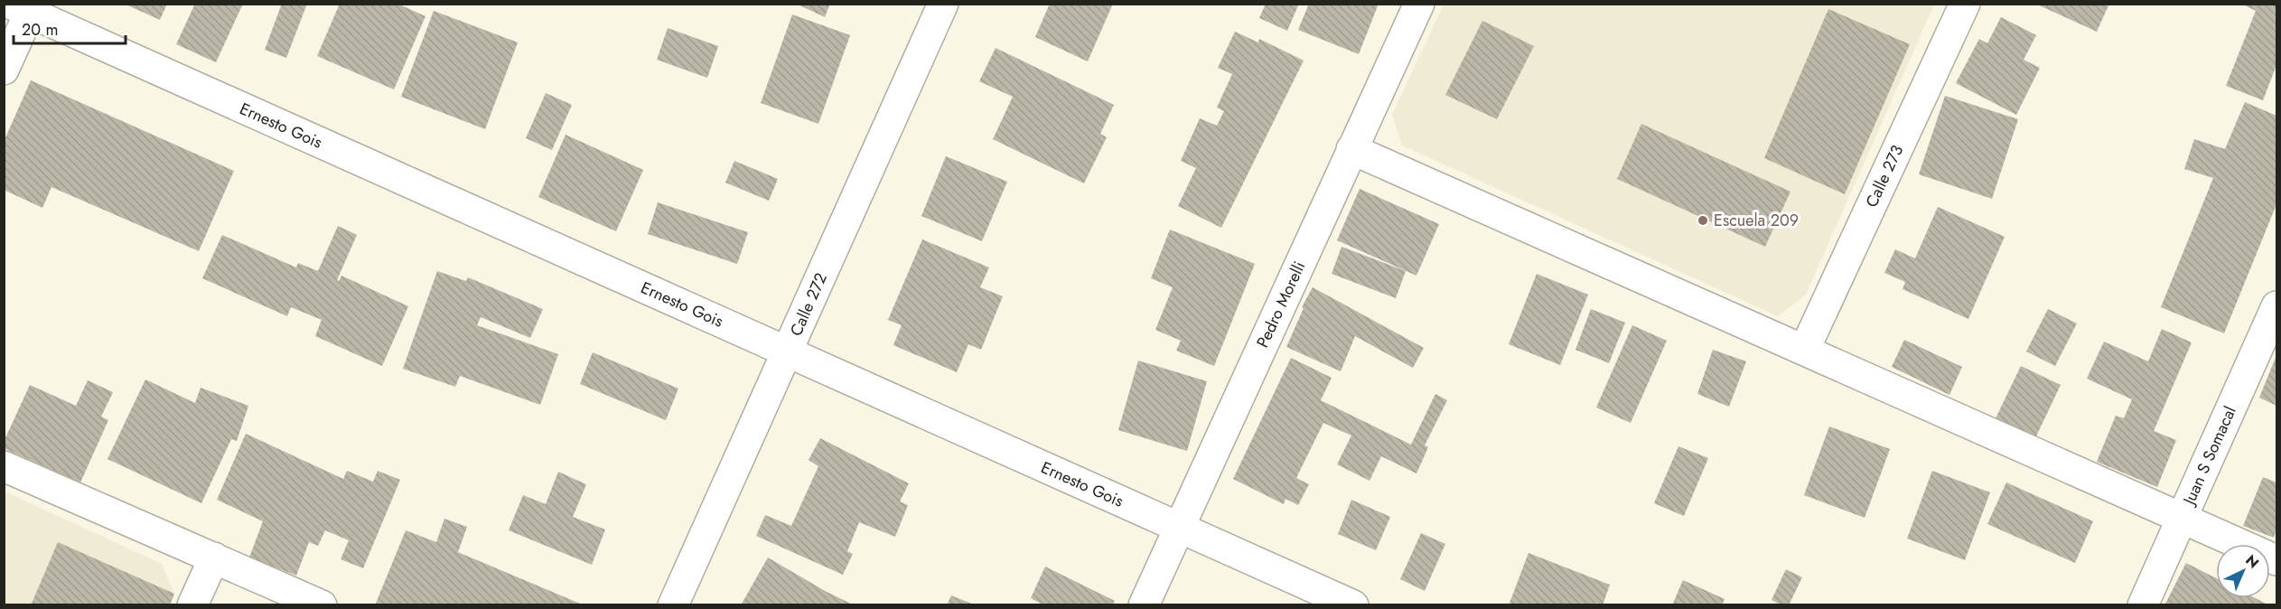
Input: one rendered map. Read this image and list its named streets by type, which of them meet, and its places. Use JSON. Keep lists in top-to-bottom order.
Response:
{
  "streets": {
    "street": [
      "Ernesto Gois",
      "Calle 273",
      "Calle 272",
      "Pedro Morelli",
      "Juan S Somacal"
    ]
  },
  "crossings": [
    ["Ernesto Gois", "Calle 272"],
    ["Ernesto Gois", "Pedro Morelli"]
  ],
  "places": ["Escuela 209"],
  "scale_bar": "20 m",
  "north": "top right"
}
